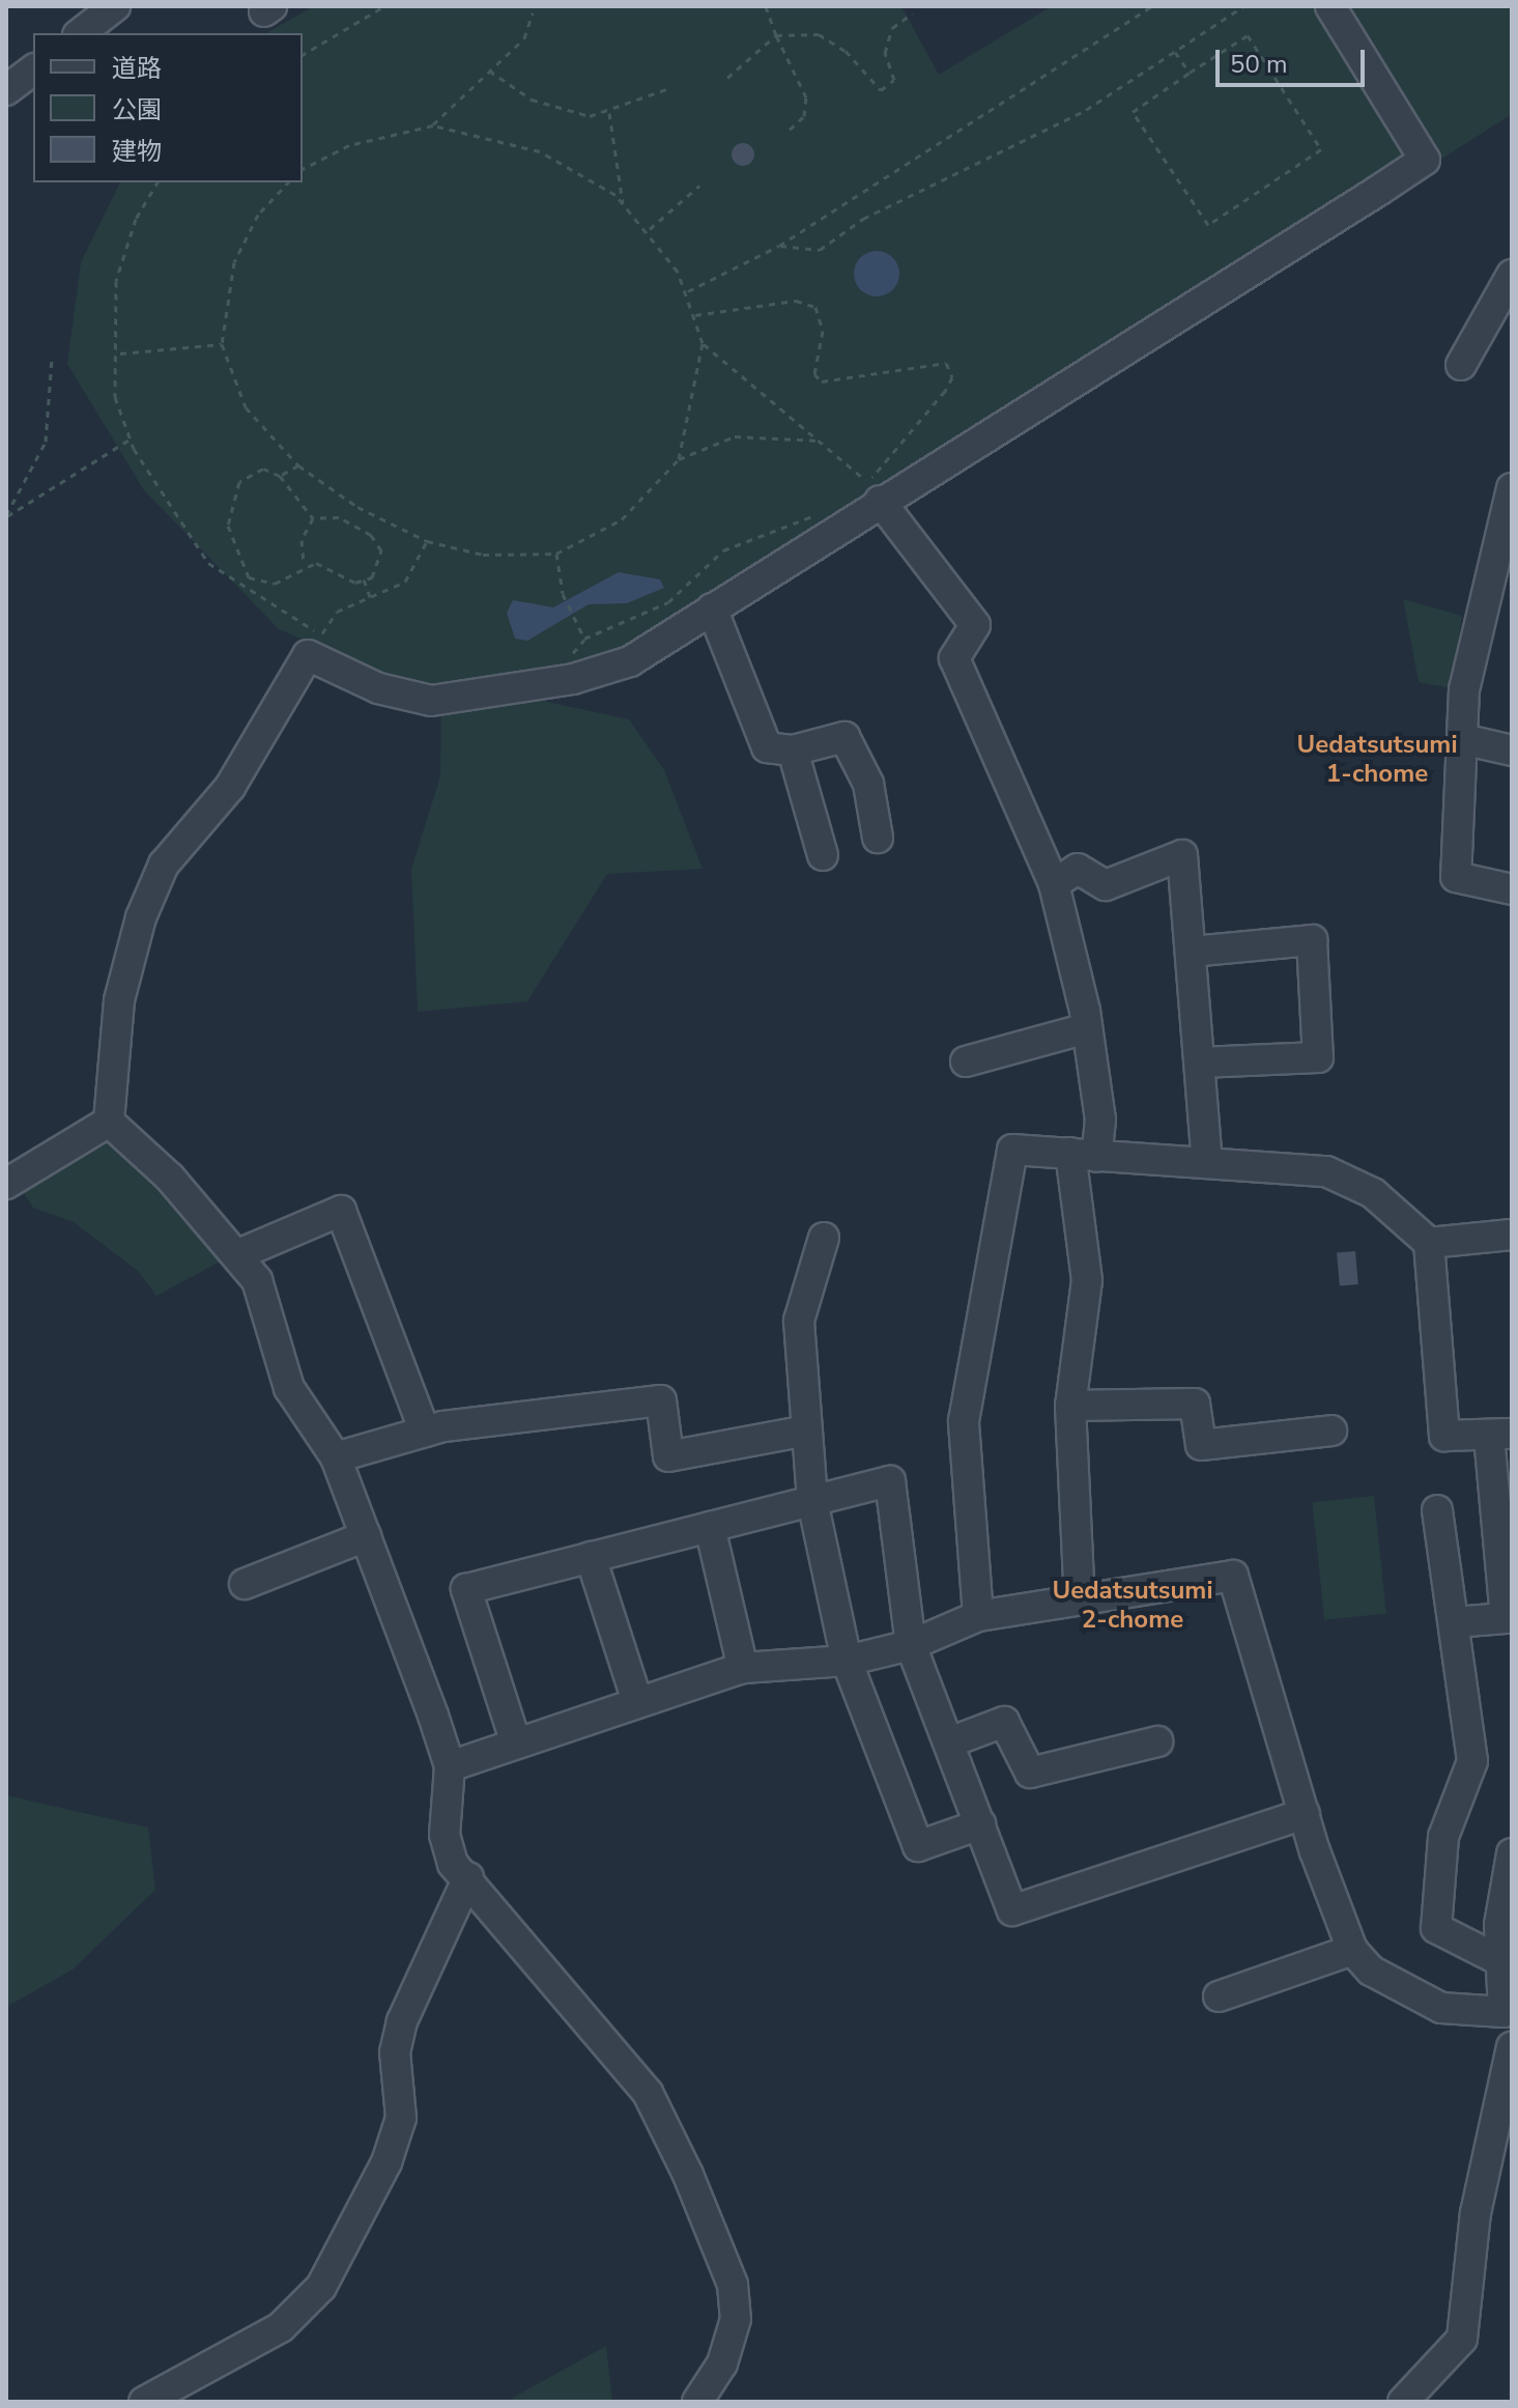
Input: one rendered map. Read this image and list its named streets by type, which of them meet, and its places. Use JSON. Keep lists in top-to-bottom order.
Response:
{
  "districts": ["Uedatsutsumi 1-chome", "Uedatsutsumi 2-chome"],
  "legend": ["道路", "公園", "建物"],
  "scale_bar": "50 m"
}
